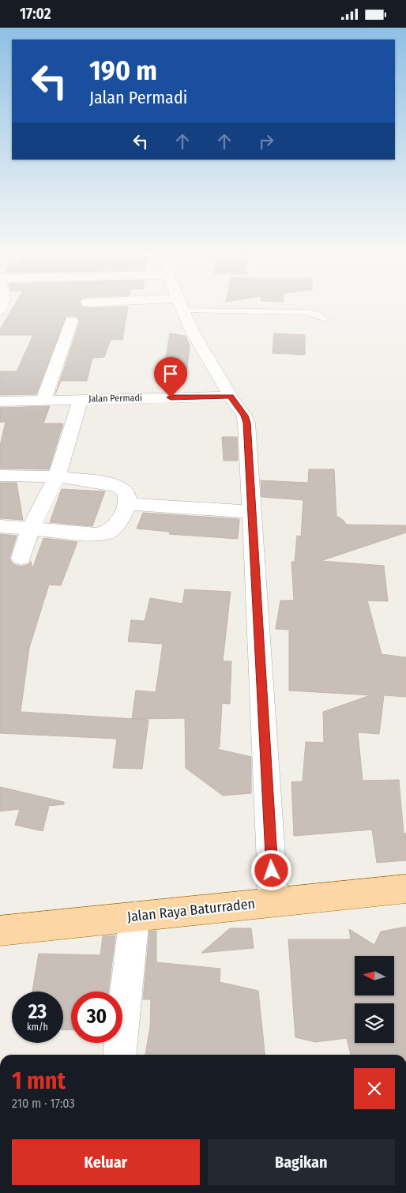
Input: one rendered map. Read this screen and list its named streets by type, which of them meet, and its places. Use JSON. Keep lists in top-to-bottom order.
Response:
{
  "streets": {
    "main road": ["Jalan Raya Baturraden"],
    "street": ["Jalan Permadi"]
  },
  "north": "left",
  "page": {
    "status": "17:02",
    "turn": ["190 m", "Jalan Permadi"],
    "speed": "23 km/h",
    "limit": "30",
    "heading": ["1 mnt", "210 m · 17:03"],
    "buttons": ["Keluar", "Bagikan"]
  }
}
